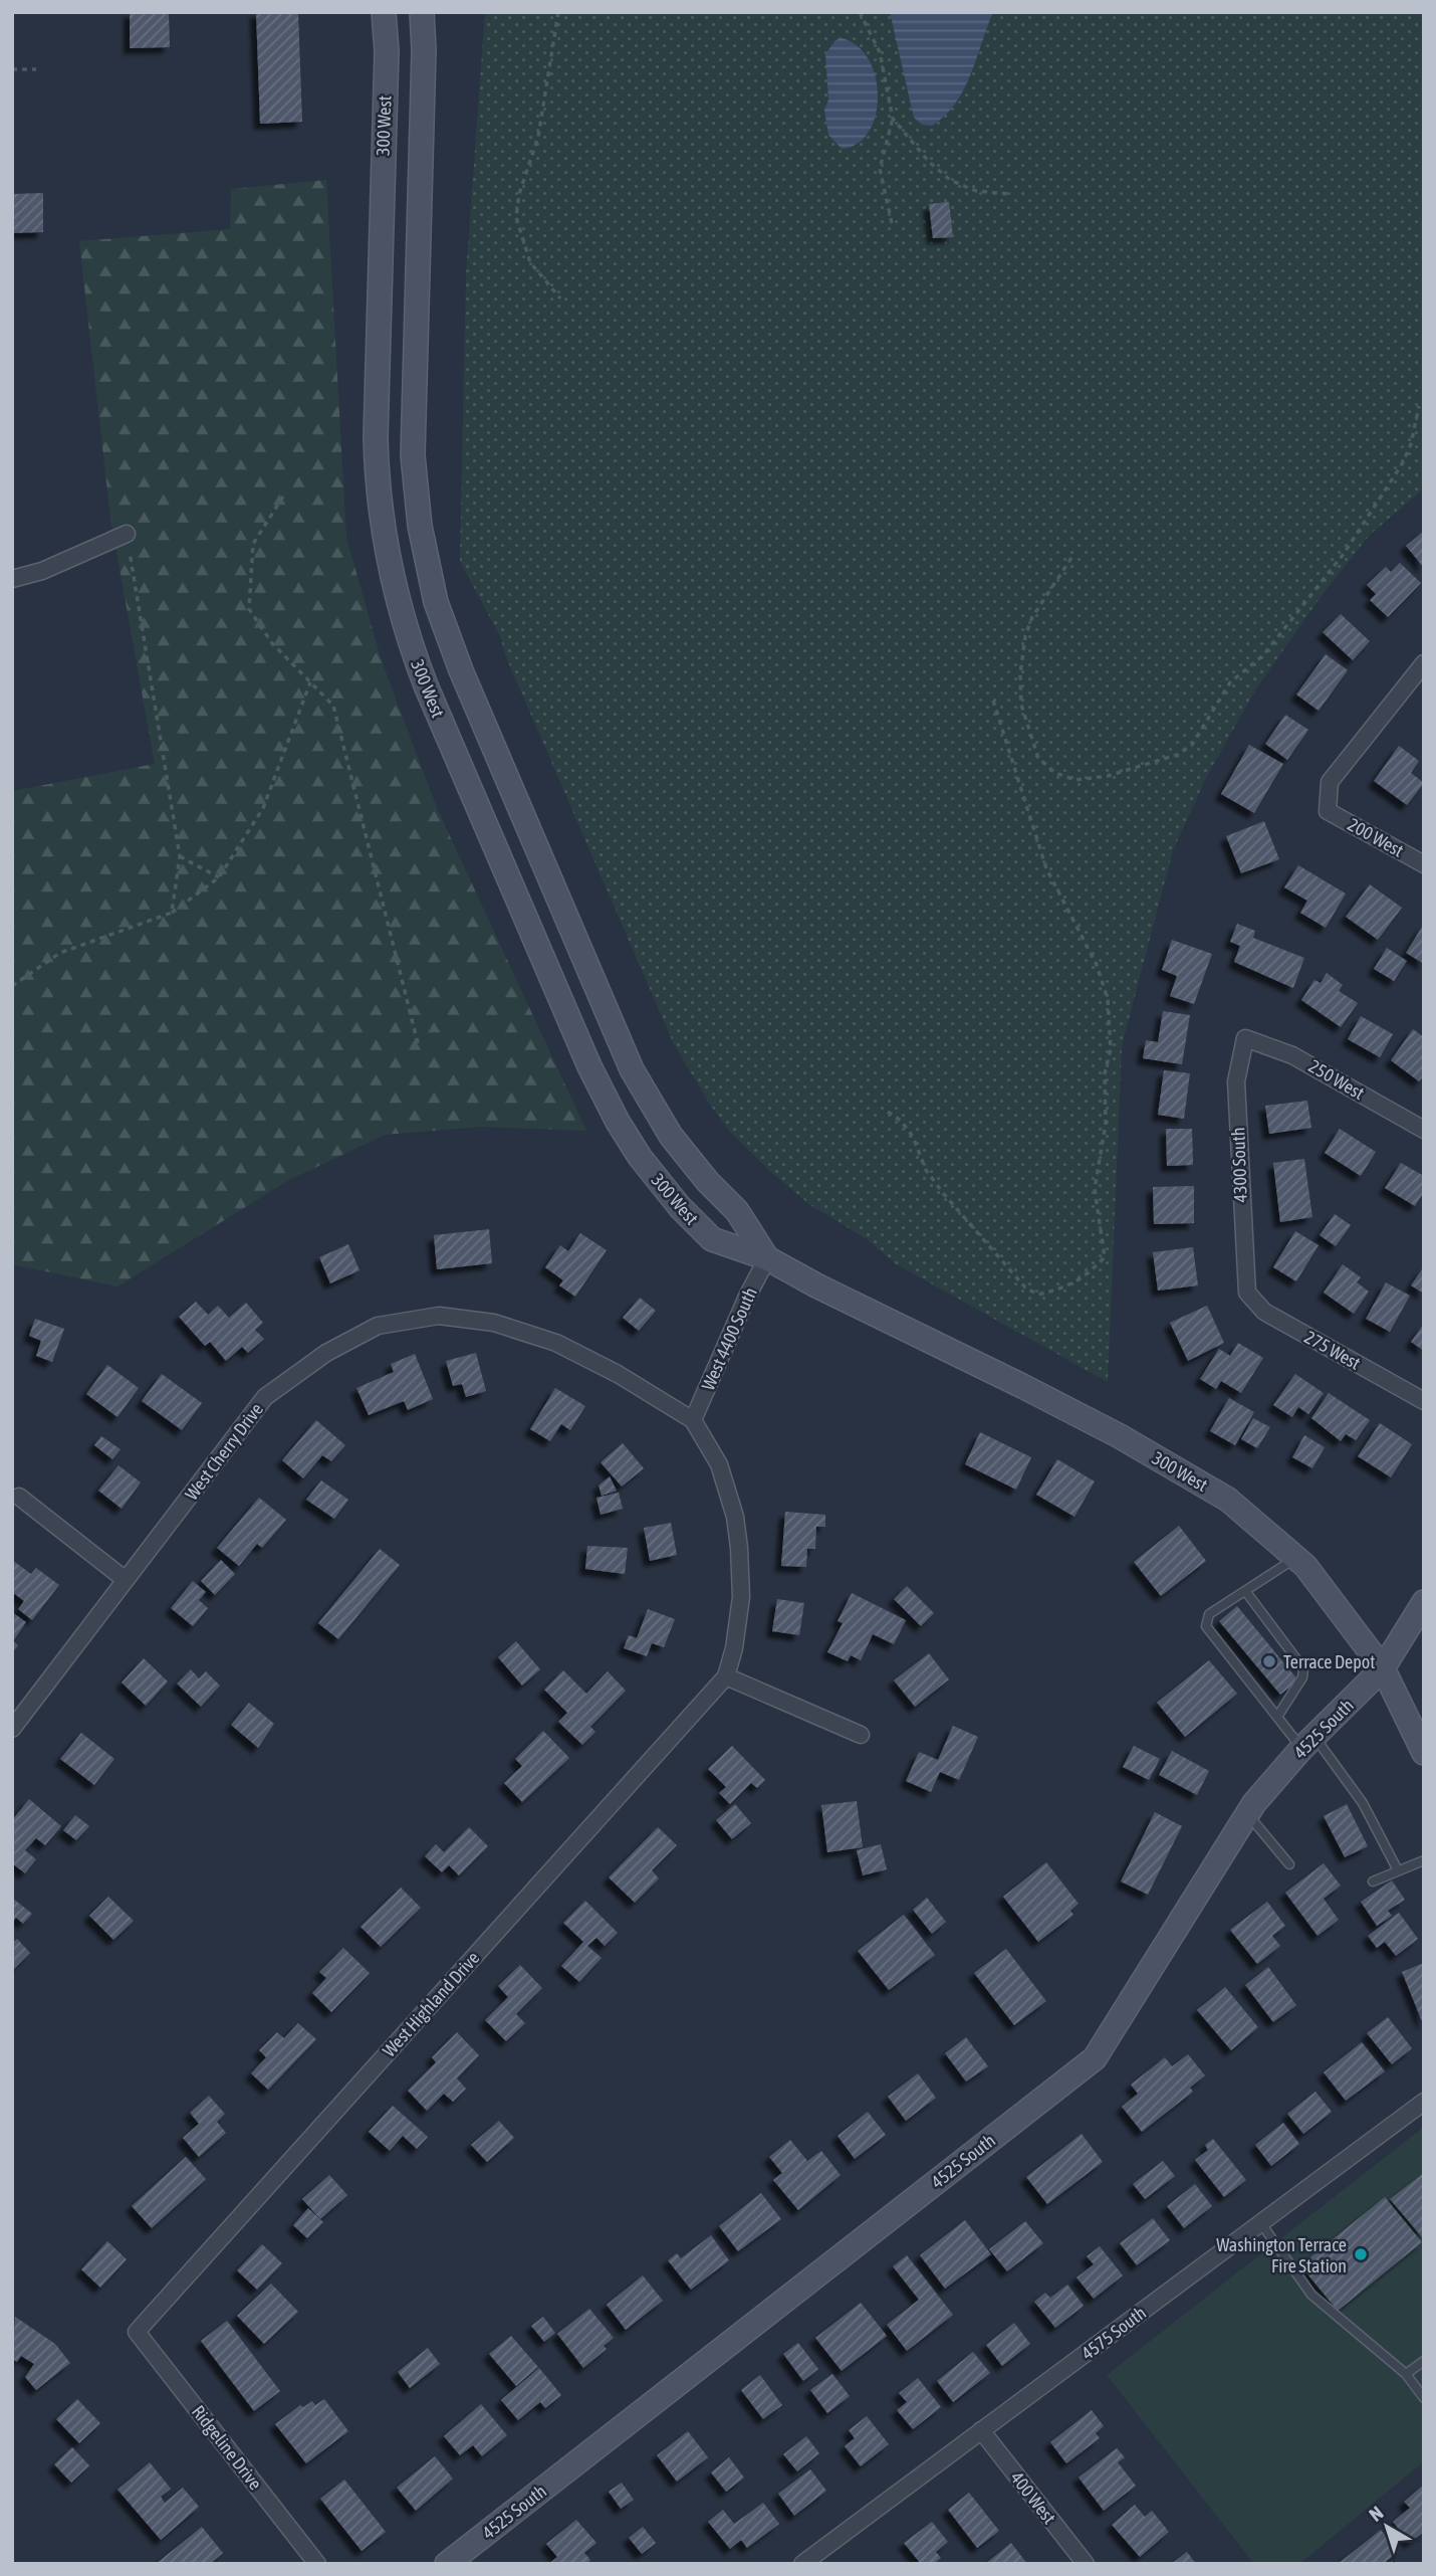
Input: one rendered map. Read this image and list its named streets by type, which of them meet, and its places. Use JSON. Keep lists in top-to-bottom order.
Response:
{
  "streets": {
    "main road": ["300 West", "4525 South"],
    "street": [
      "200 West",
      "250 West",
      "4300 South",
      "West 4400 South",
      "275 West",
      "West Cherry Drive",
      "West Highland Drive",
      "4575 South",
      "Ridgeline Drive",
      "400 West"
    ]
  },
  "crossings": [
    ["300 West", "West 4400 South"],
    ["300 West", "4525 South"],
    ["250 West", "4300 South"],
    ["4300 South", "275 West"],
    ["West 4400 South", "West Cherry Drive"],
    ["West 4400 South", "West Highland Drive"],
    ["West Cherry Drive", "West Highland Drive"],
    ["West Highland Drive", "Ridgeline Drive"],
    ["4575 South", "400 West"]
  ],
  "places": ["Terrace Depot", "Washington Terrace Fire Station"],
  "north": "top left"
}
